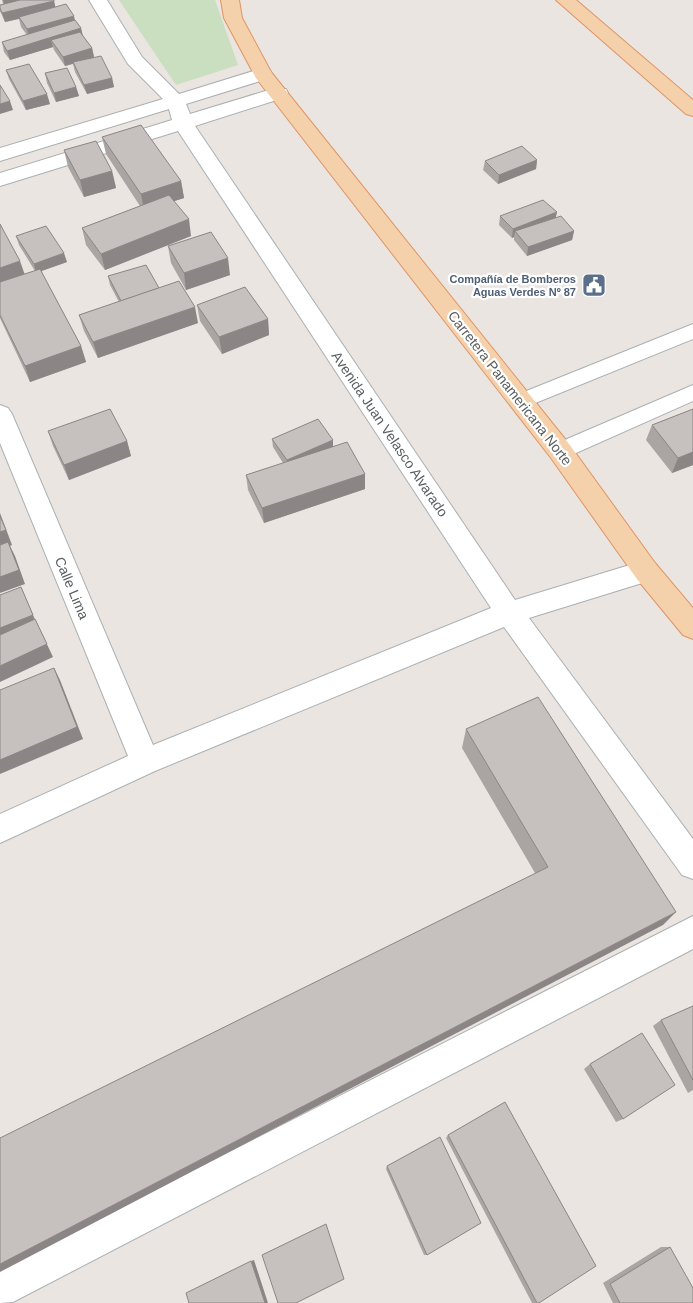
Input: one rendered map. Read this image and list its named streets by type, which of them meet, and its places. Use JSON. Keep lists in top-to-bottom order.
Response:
{
  "streets": {
    "main road": ["Carretera Panamericana Norte"],
    "street": ["Avenida Juan Velasco Alvarado", "Calle Lima"]
  },
  "places": {
    "public building": ["Compañía de Bomberos Aguas Verdes Nº 87"]
  }
}
